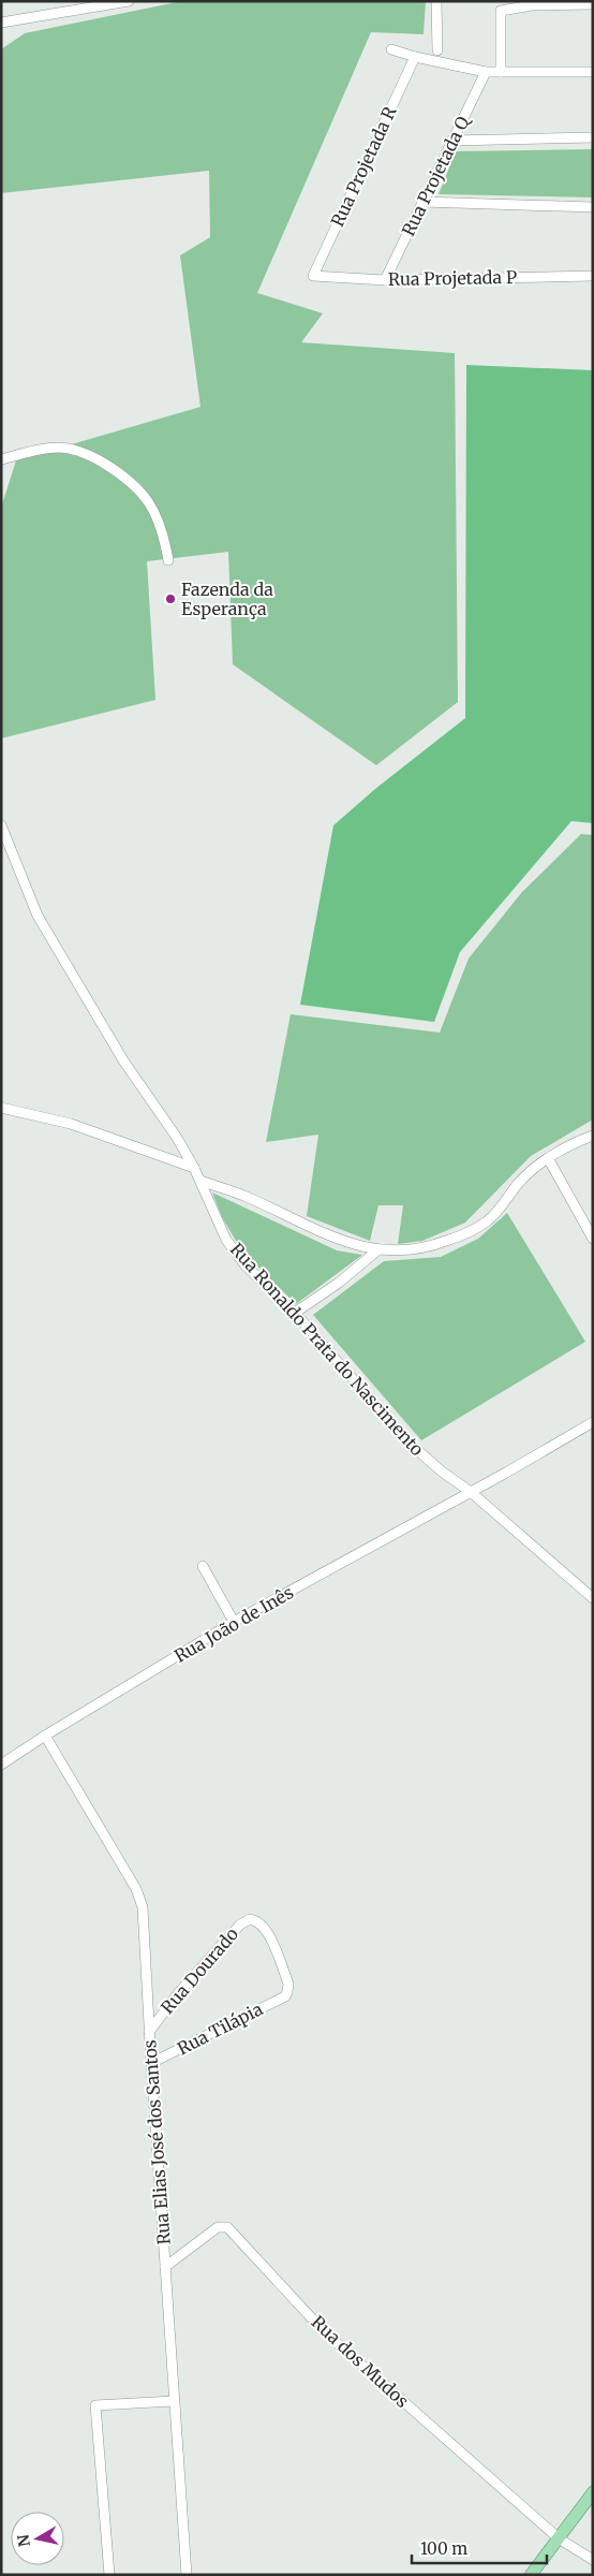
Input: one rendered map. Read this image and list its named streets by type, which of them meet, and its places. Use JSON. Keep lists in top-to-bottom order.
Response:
{
  "streets": {
    "street": [
      "Rua Projetada R",
      "Rua Projetada Q",
      "Rua Projetada P",
      "Rua Ronaldo Prata do Nascimento",
      "Rua João de Inês",
      "Rua Dourado",
      "Rua Tilápia",
      "Rua Elias José dos Santos",
      "Rua dos Mudos"
    ]
  },
  "crossings": [
    ["Rua Projetada R", "Rua Projetada P"],
    ["Rua Projetada Q", "Rua Projetada P"],
    ["Rua Ronaldo Prata do Nascimento", "Rua João de Inês"],
    ["Rua João de Inês", "Rua Elias José dos Santos"],
    ["Rua Dourado", "Rua Tilápia"],
    ["Rua Dourado", "Rua Elias José dos Santos"],
    ["Rua Tilápia", "Rua Elias José dos Santos"],
    ["Rua Elias José dos Santos", "Rua dos Mudos"]
  ],
  "places": ["Fazenda da Esperança"],
  "scale_bar": "100 m",
  "north": "left"
}
